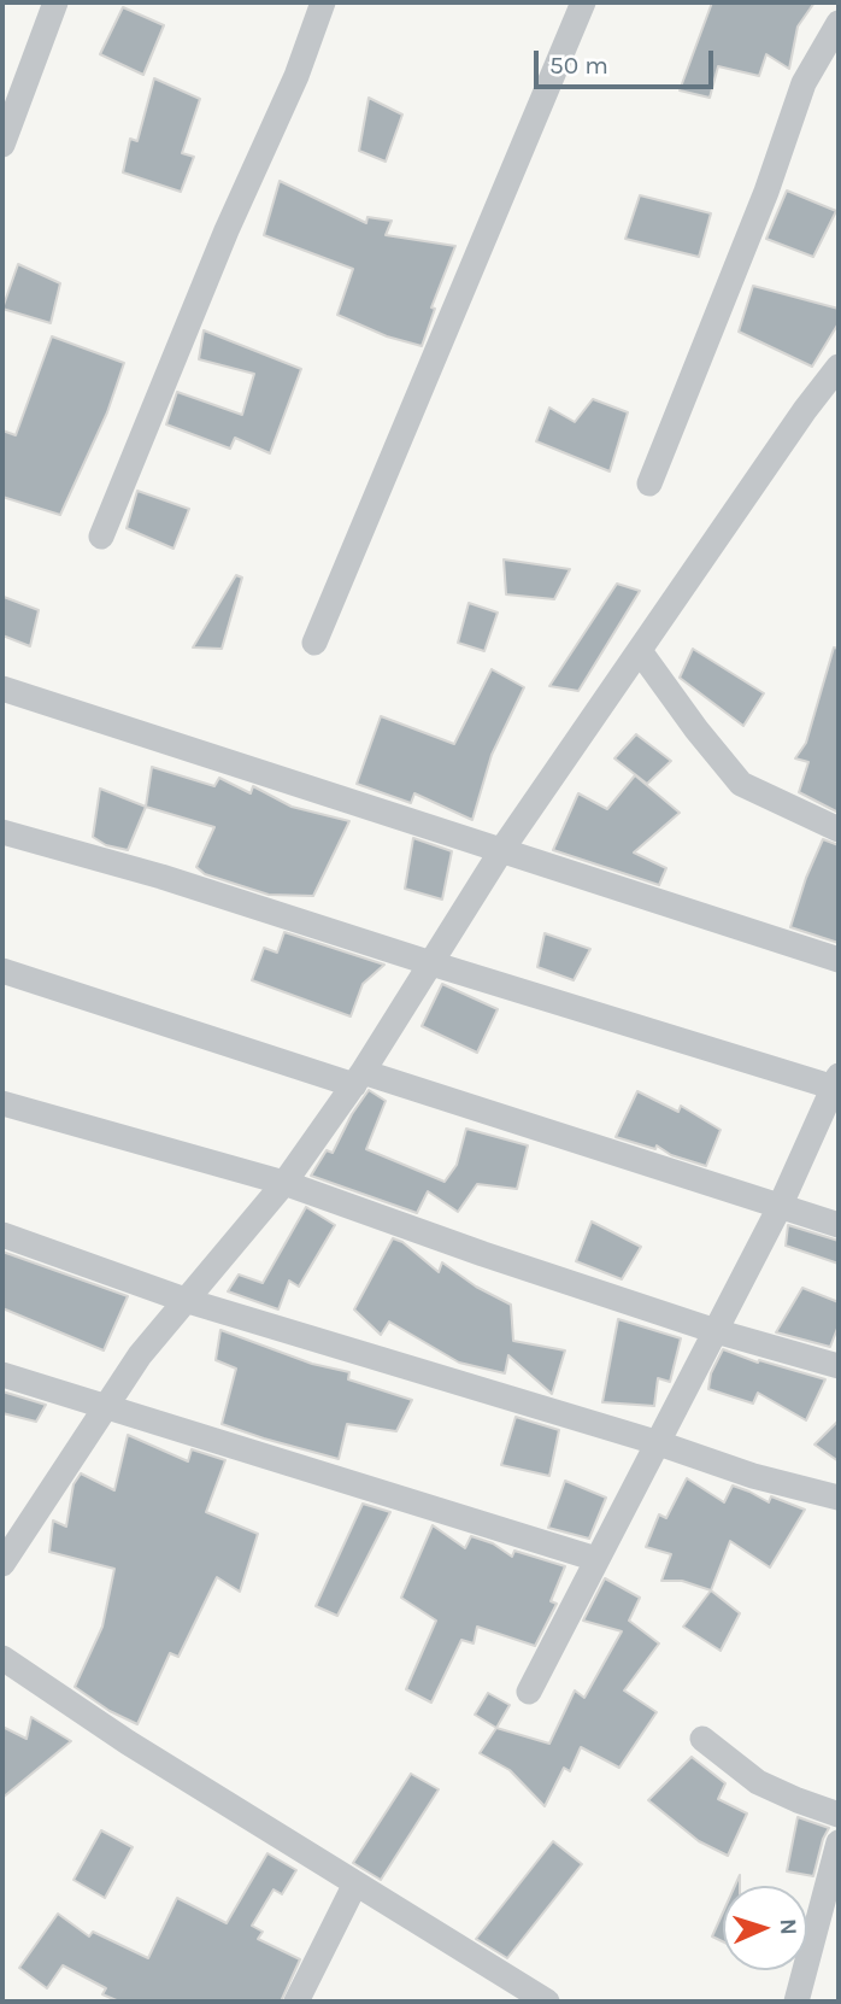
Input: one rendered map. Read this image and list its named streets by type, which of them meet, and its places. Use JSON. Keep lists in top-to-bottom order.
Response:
{
  "scale_bar": "50 m",
  "north": "right"
}
